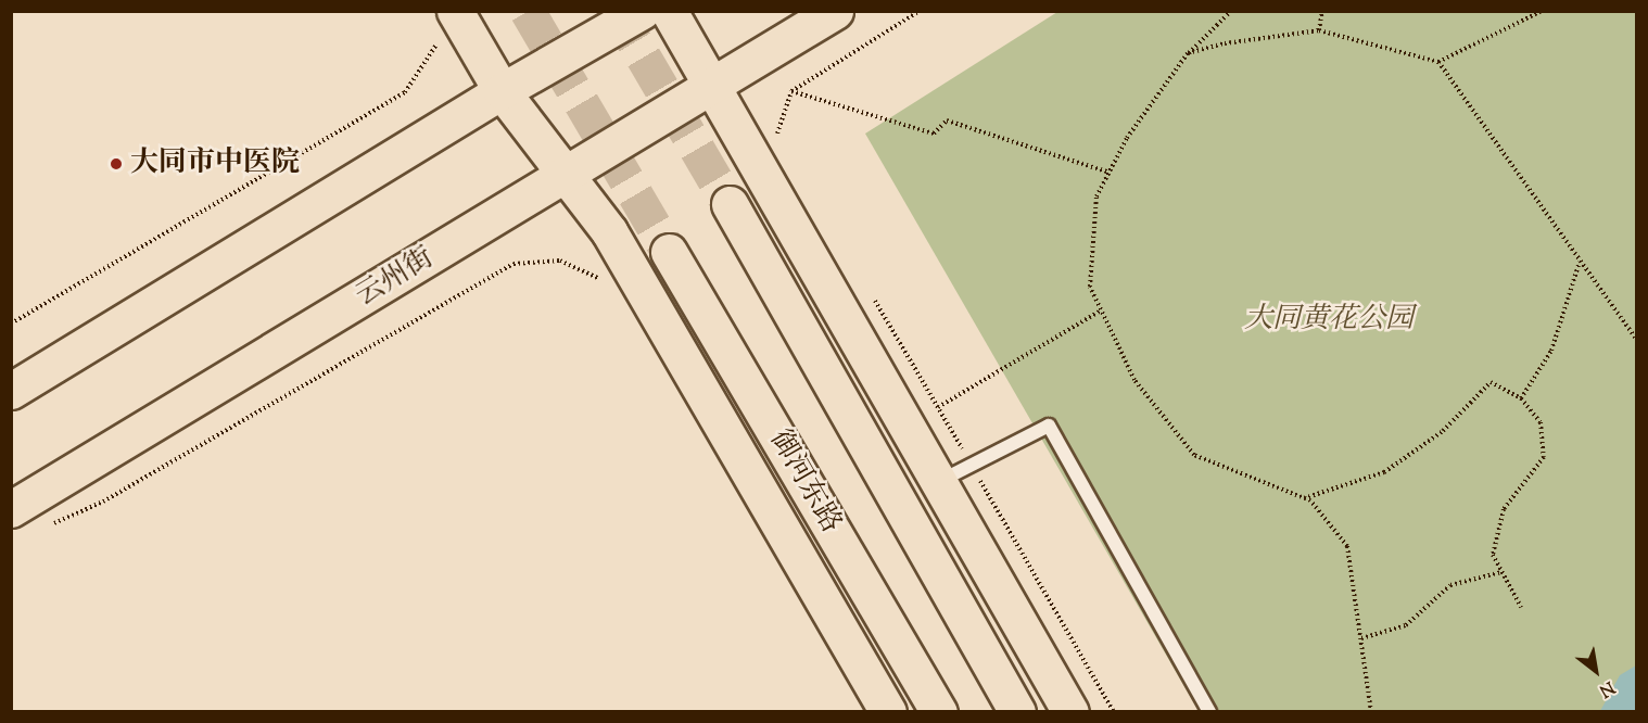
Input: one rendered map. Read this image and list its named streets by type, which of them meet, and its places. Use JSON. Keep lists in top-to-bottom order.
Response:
{
  "streets": {
    "main road": ["云州街", "御河东路"]
  },
  "parks": ["大同黄花公园"],
  "places": ["大同市中医院"],
  "north": "bottom right"
}
